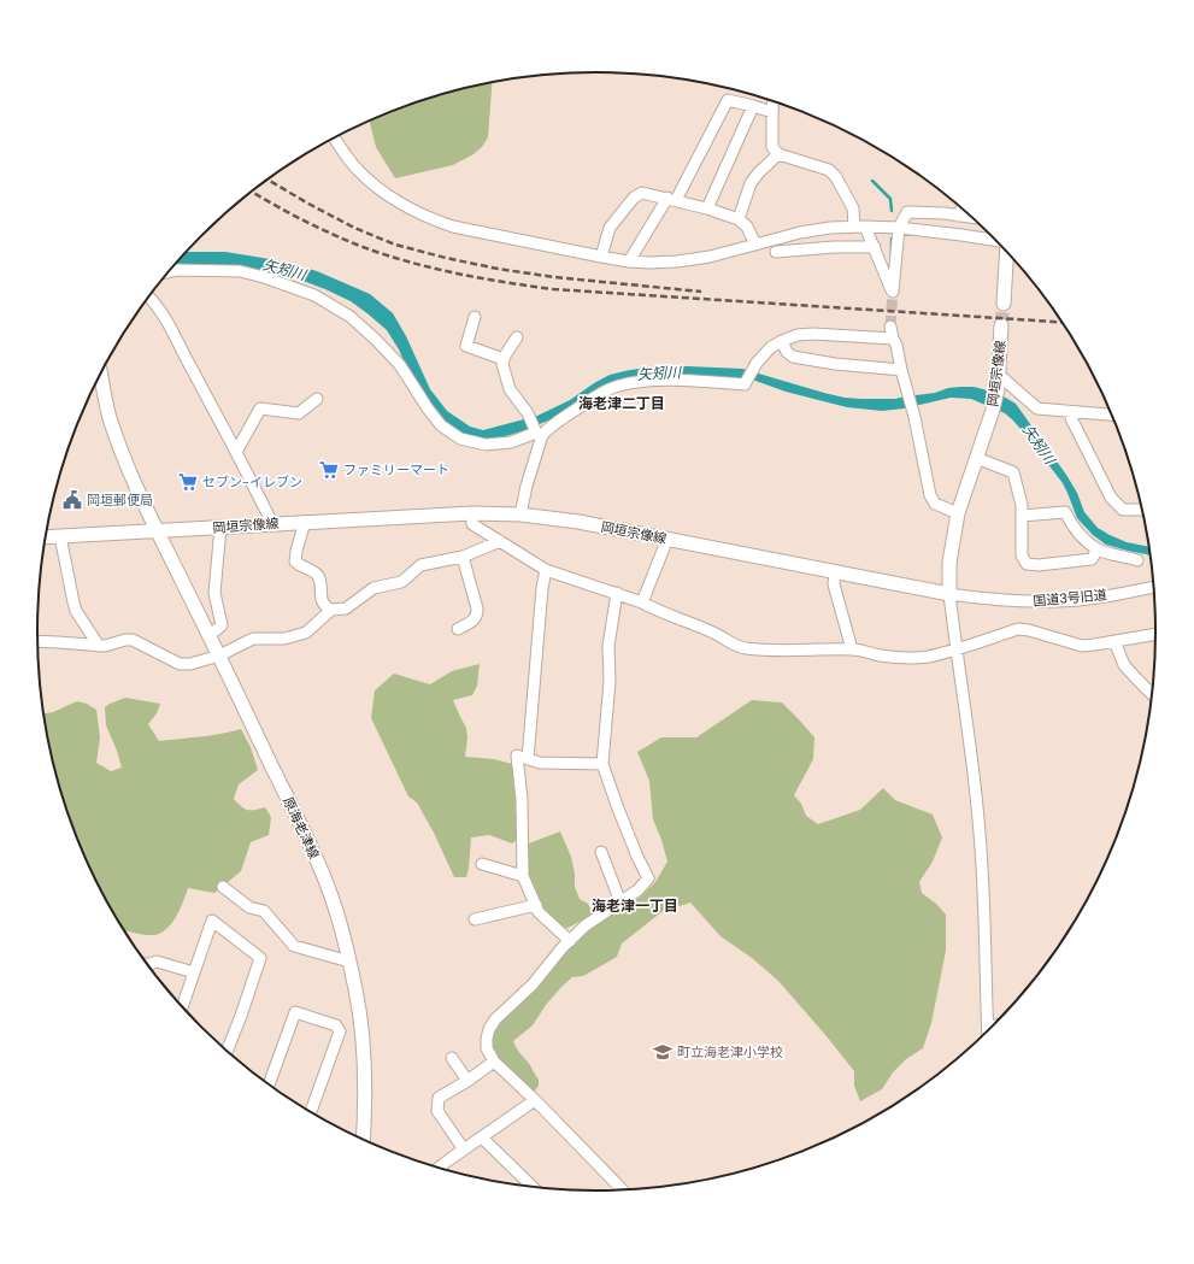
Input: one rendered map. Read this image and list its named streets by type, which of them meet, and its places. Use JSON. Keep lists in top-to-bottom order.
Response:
{
  "streets": {
    "main road": ["岡垣宗像線", "原海老津線"],
    "street": ["国道3号旧道"]
  },
  "crossings": [
    ["岡垣宗像線", "国道3号旧道"],
    ["岡垣宗像線", "原海老津線"]
  ],
  "districts": ["海老津二丁目", "海老津一丁目"],
  "water": ["矢矧川"],
  "places": {
    "supermarket": ["ファミリーマート", "セブン-イレブン"],
    "public building": ["岡垣郵便局"],
    "school or university": ["町立海老津小学校"]
  }
}
